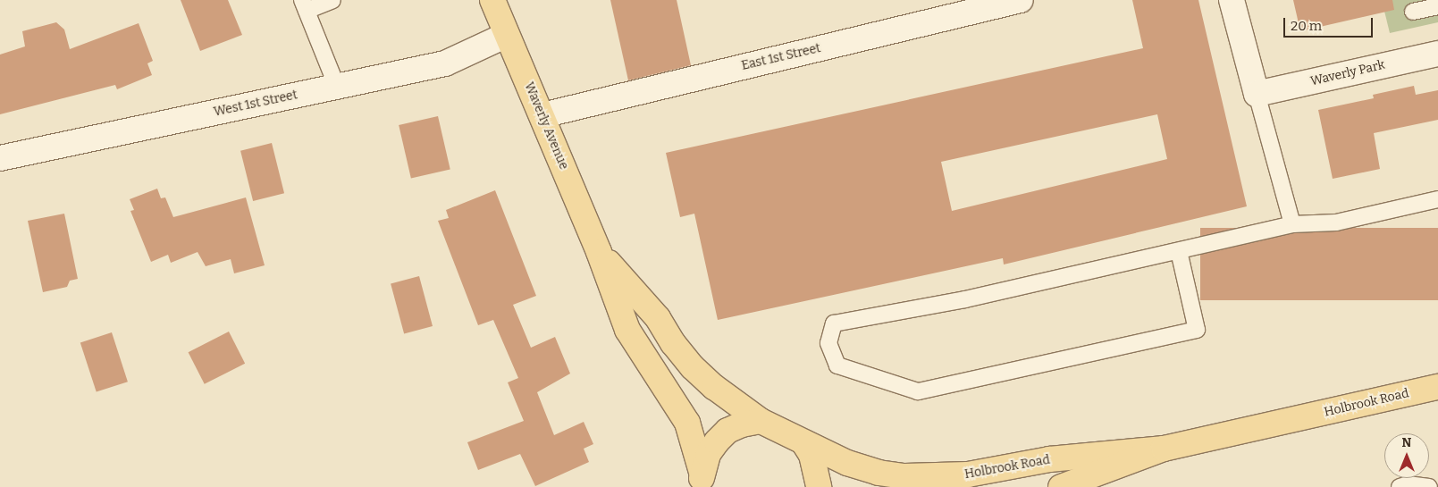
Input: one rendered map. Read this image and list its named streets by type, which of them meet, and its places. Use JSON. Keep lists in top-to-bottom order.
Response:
{
  "streets": {
    "main road": ["Waverly Avenue", "Holbrook Road"],
    "street": ["East 1st Street", "Waverly Park", "West 1st Street"]
  },
  "crossings": [
    ["East 1st Street", "Waverly Avenue"],
    ["West 1st Street", "Waverly Avenue"],
    ["Waverly Avenue", "Holbrook Road"]
  ],
  "scale_bar": "20 m",
  "north": "top"
}
